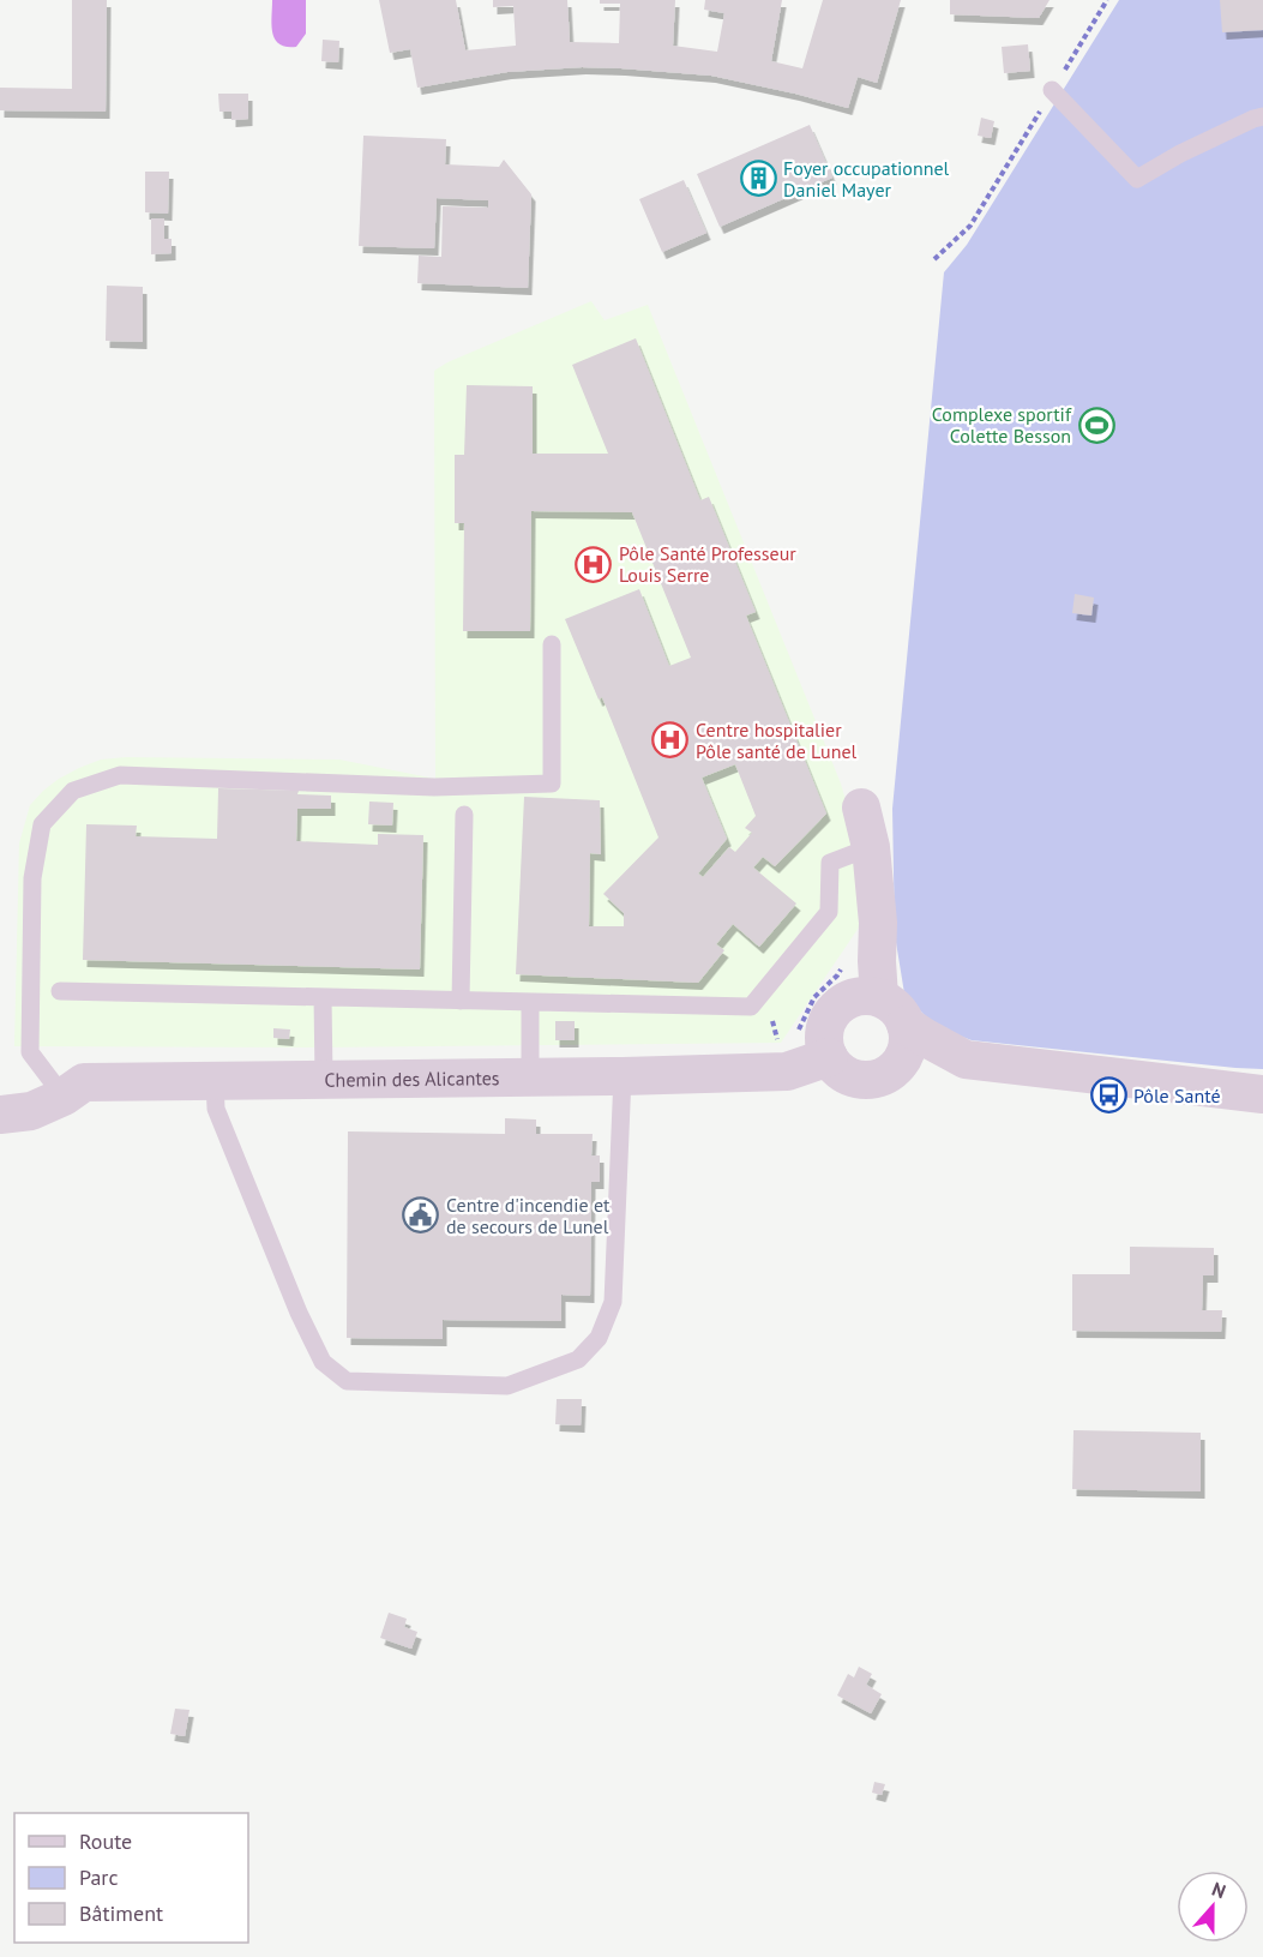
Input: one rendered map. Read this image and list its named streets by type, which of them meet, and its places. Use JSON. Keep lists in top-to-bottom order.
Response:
{
  "streets": {
    "street": ["Chemin des Alicantes"]
  },
  "places": {
    "building": ["Foyer occupationnel Daniel Mayer"],
    "sports": ["Complexe sportif Colette Besson"],
    "hospital": ["Pôle Santé Professeur Louis Serre", "Centre hospitalier Pôle santé de Lunel"],
    "bus stop": ["Pôle Santé"],
    "public building": ["Centre d'incendie et de secours de Lunel"]
  },
  "legend": ["Route", "Parc", "Bâtiment"],
  "north": "top"
}
